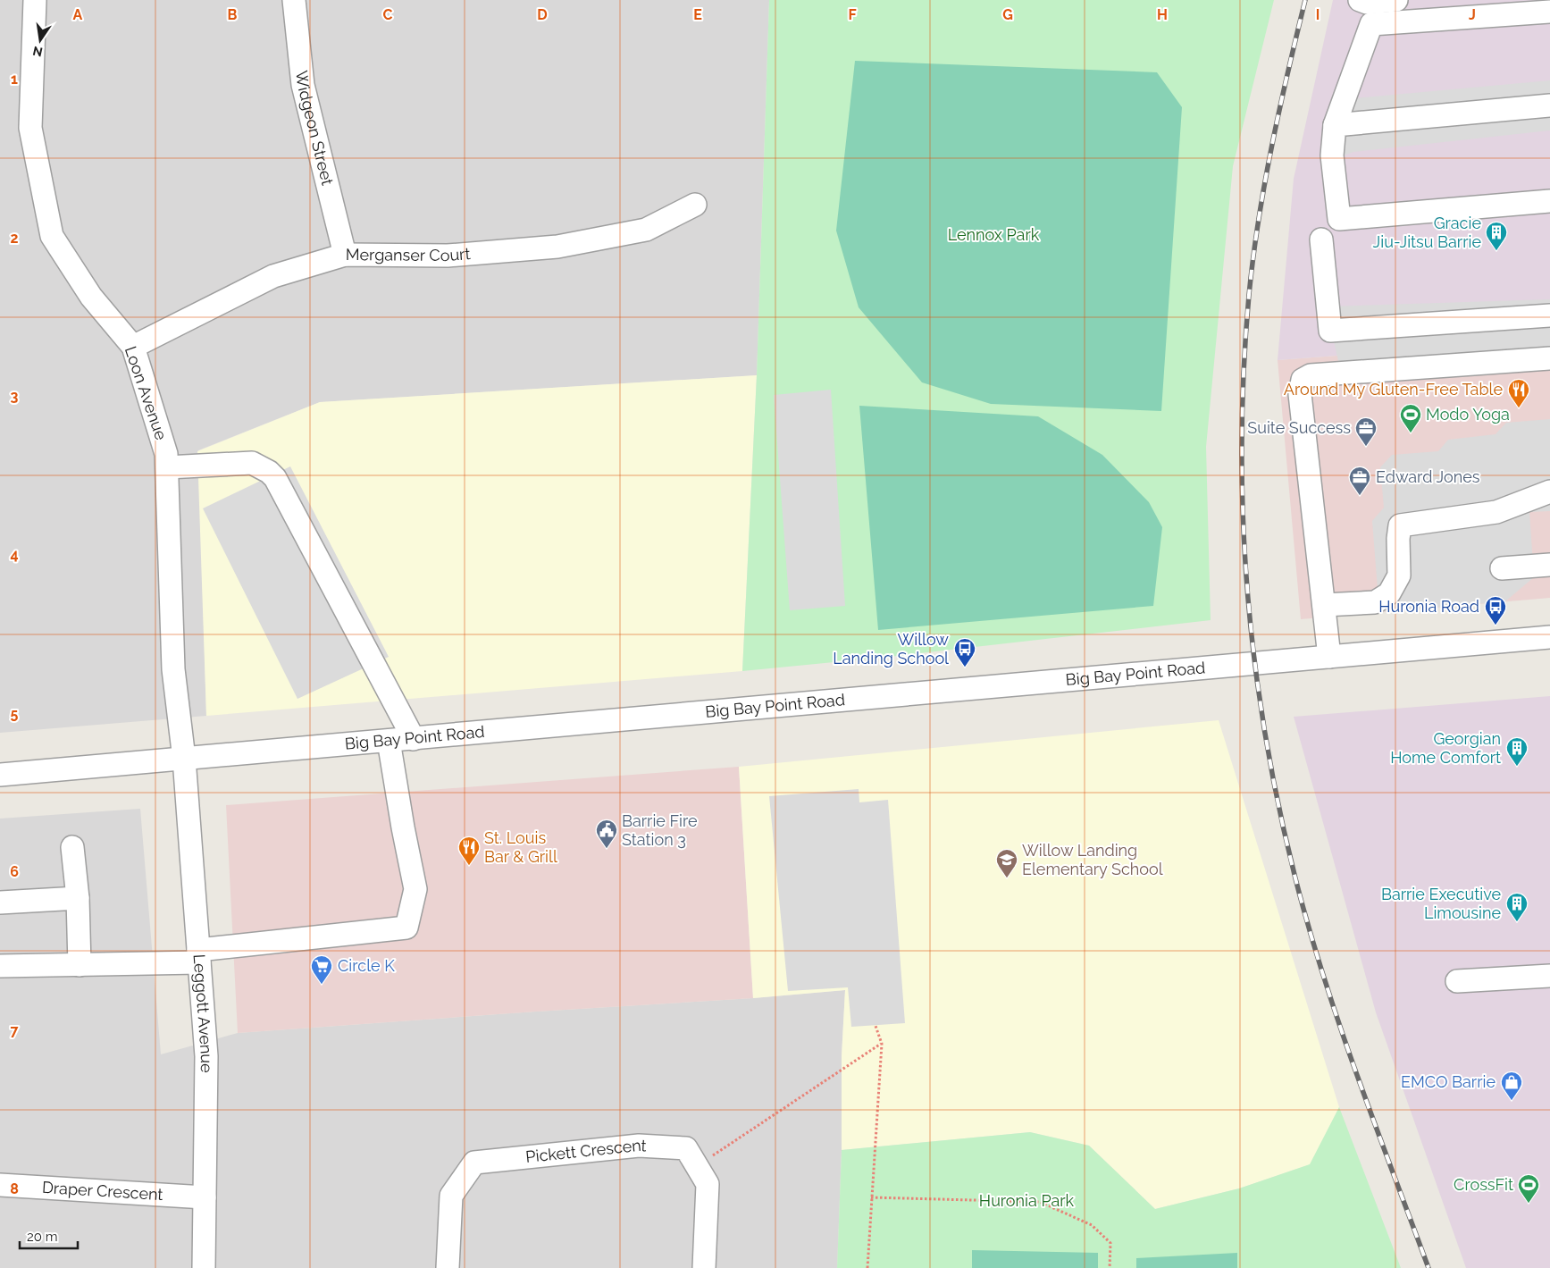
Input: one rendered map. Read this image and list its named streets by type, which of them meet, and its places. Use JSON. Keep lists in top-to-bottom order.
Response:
{
  "streets": {
    "street": [
      "Widgeon Street",
      "Merganser Court",
      "Loon Avenue",
      "Big Bay Point Road",
      "Leggott Avenue",
      "Pickett Crescent",
      "Draper Crescent"
    ]
  },
  "crossings": [
    ["Widgeon Street", "Merganser Court"],
    ["Merganser Court", "Loon Avenue"],
    ["Loon Avenue", "Big Bay Point Road"],
    ["Loon Avenue", "Leggott Avenue"],
    ["Big Bay Point Road", "Leggott Avenue"],
    ["Leggott Avenue", "Draper Crescent"]
  ],
  "parks": ["Lennox Park", "Huronia Park"],
  "places": {
    "building": ["Gracie Jiu-Jitsu Barrie", "Georgian Home Comfort", "Barrie Executive Limousine"],
    "restaurant": ["Around My Gluten-Free Table", "St. Louis Bar & Grill"],
    "sports": ["Modo Yoga", "CrossFit"],
    "office": ["Suite Success", "Edward Jones"],
    "bus stop": ["Huronia Road", "Willow Landing School"],
    "public building": ["Barrie Fire Station 3"],
    "school or university": ["Willow Landing Elementary School"],
    "supermarket": ["Circle K"],
    "shop": ["EMCO Barrie"]
  },
  "scale_bar": "20 m",
  "north": "bottom",
  "grid": {
    "columns": [
      "A",
      "B",
      "C",
      "D",
      "E",
      "F",
      "G",
      "H",
      "I",
      "J"
    ],
    "rows": [
      "1",
      "2",
      "3",
      "4",
      "5",
      "6",
      "7",
      "8"
    ]
  }
}
